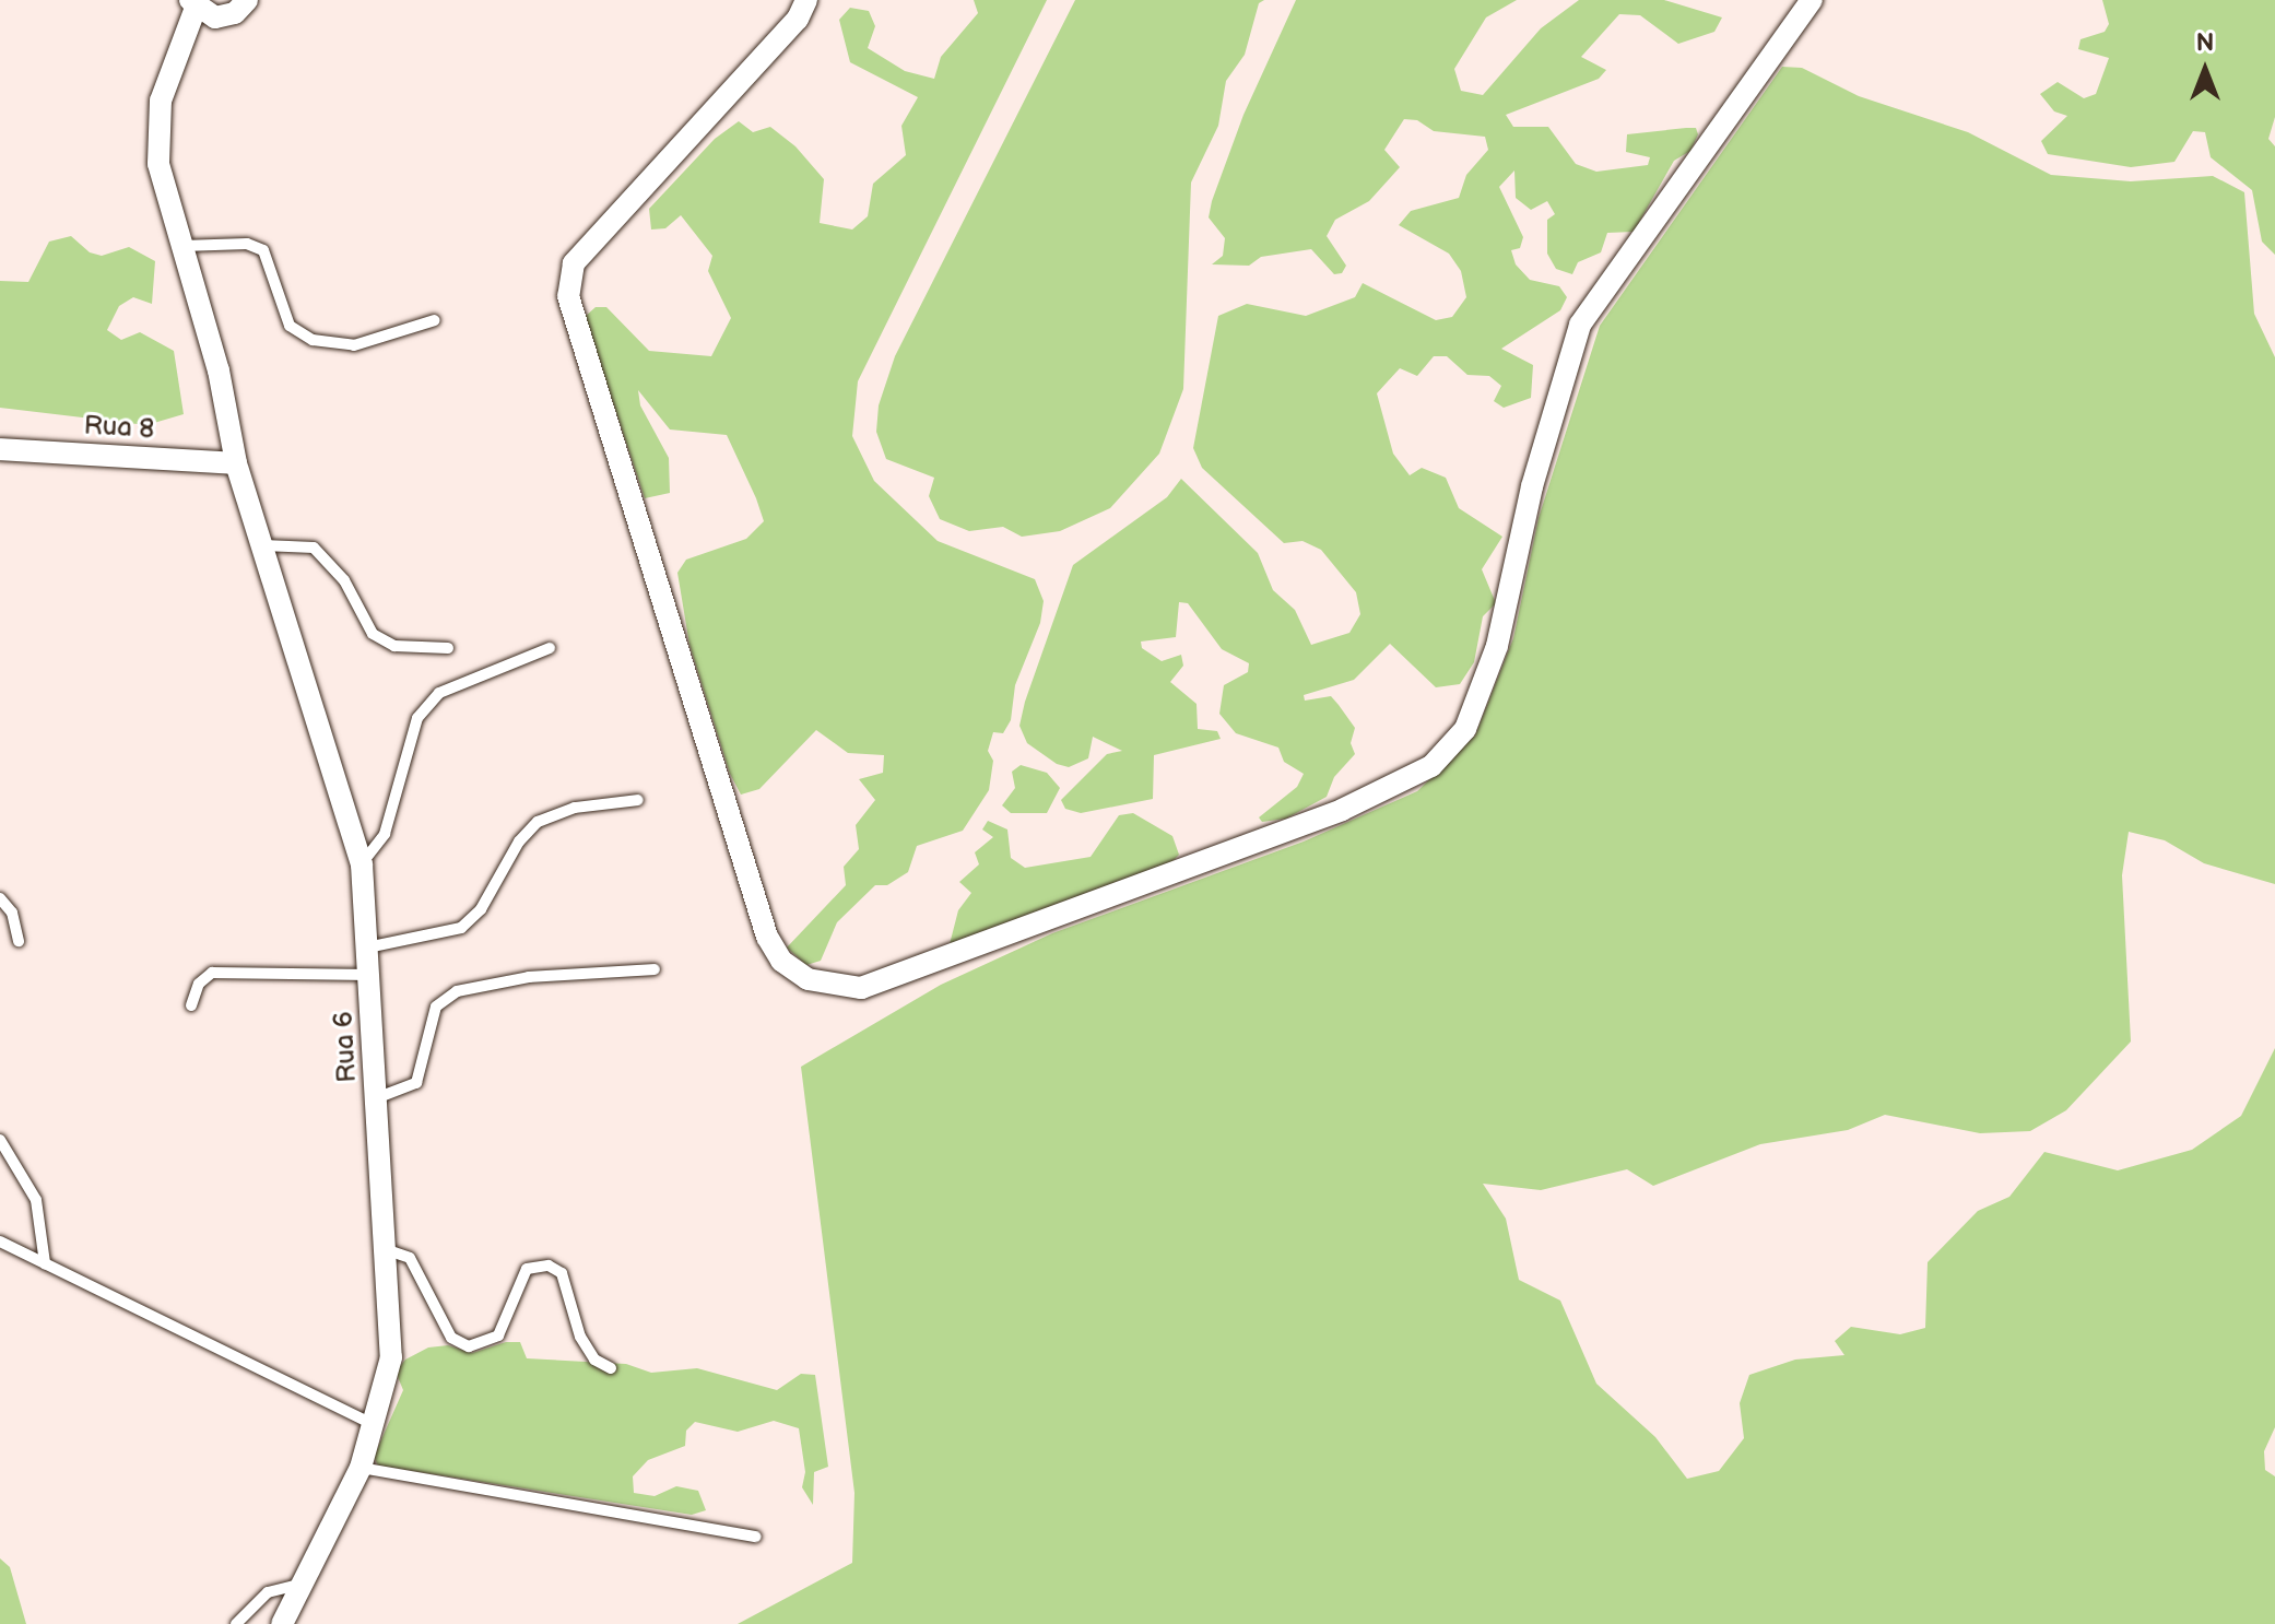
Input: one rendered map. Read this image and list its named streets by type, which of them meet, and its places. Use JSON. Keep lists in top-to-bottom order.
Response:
{
  "streets": {
    "street": ["Rua 8", "Rua 6"]
  },
  "crossings": [
    ["Rua 8", "Rua 6"]
  ],
  "north": "top"
}
